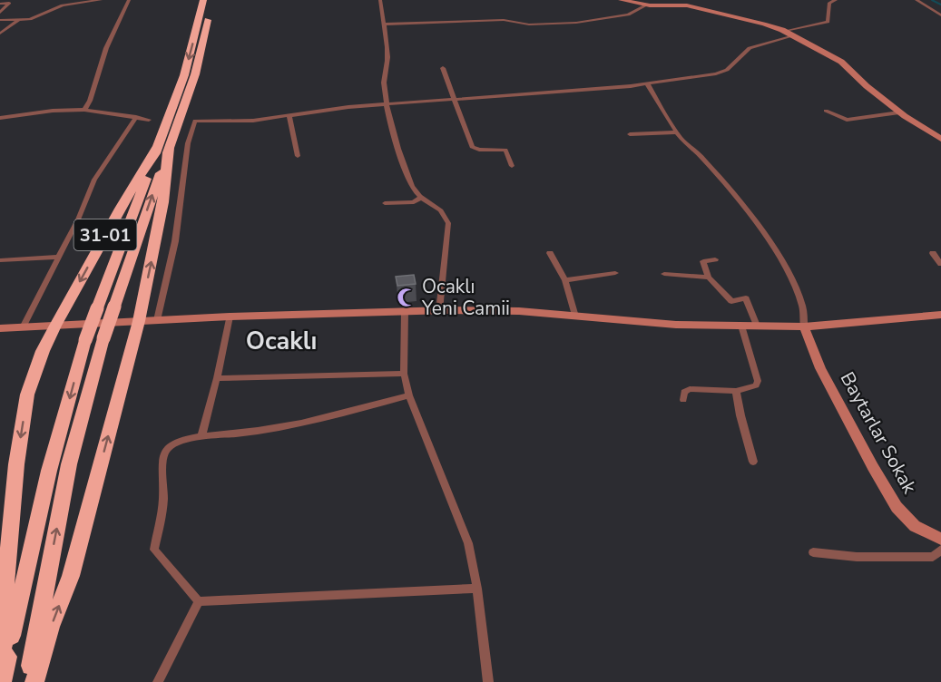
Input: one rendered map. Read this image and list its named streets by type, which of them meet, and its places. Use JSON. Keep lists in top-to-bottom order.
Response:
{
  "streets": {
    "highway": ["31-01"],
    "street": ["Baytarlar Sokak"]
  },
  "districts": ["Ocaklı"],
  "places": {
    "mosque": ["Ocaklı Yeni Camii"]
  }
}
